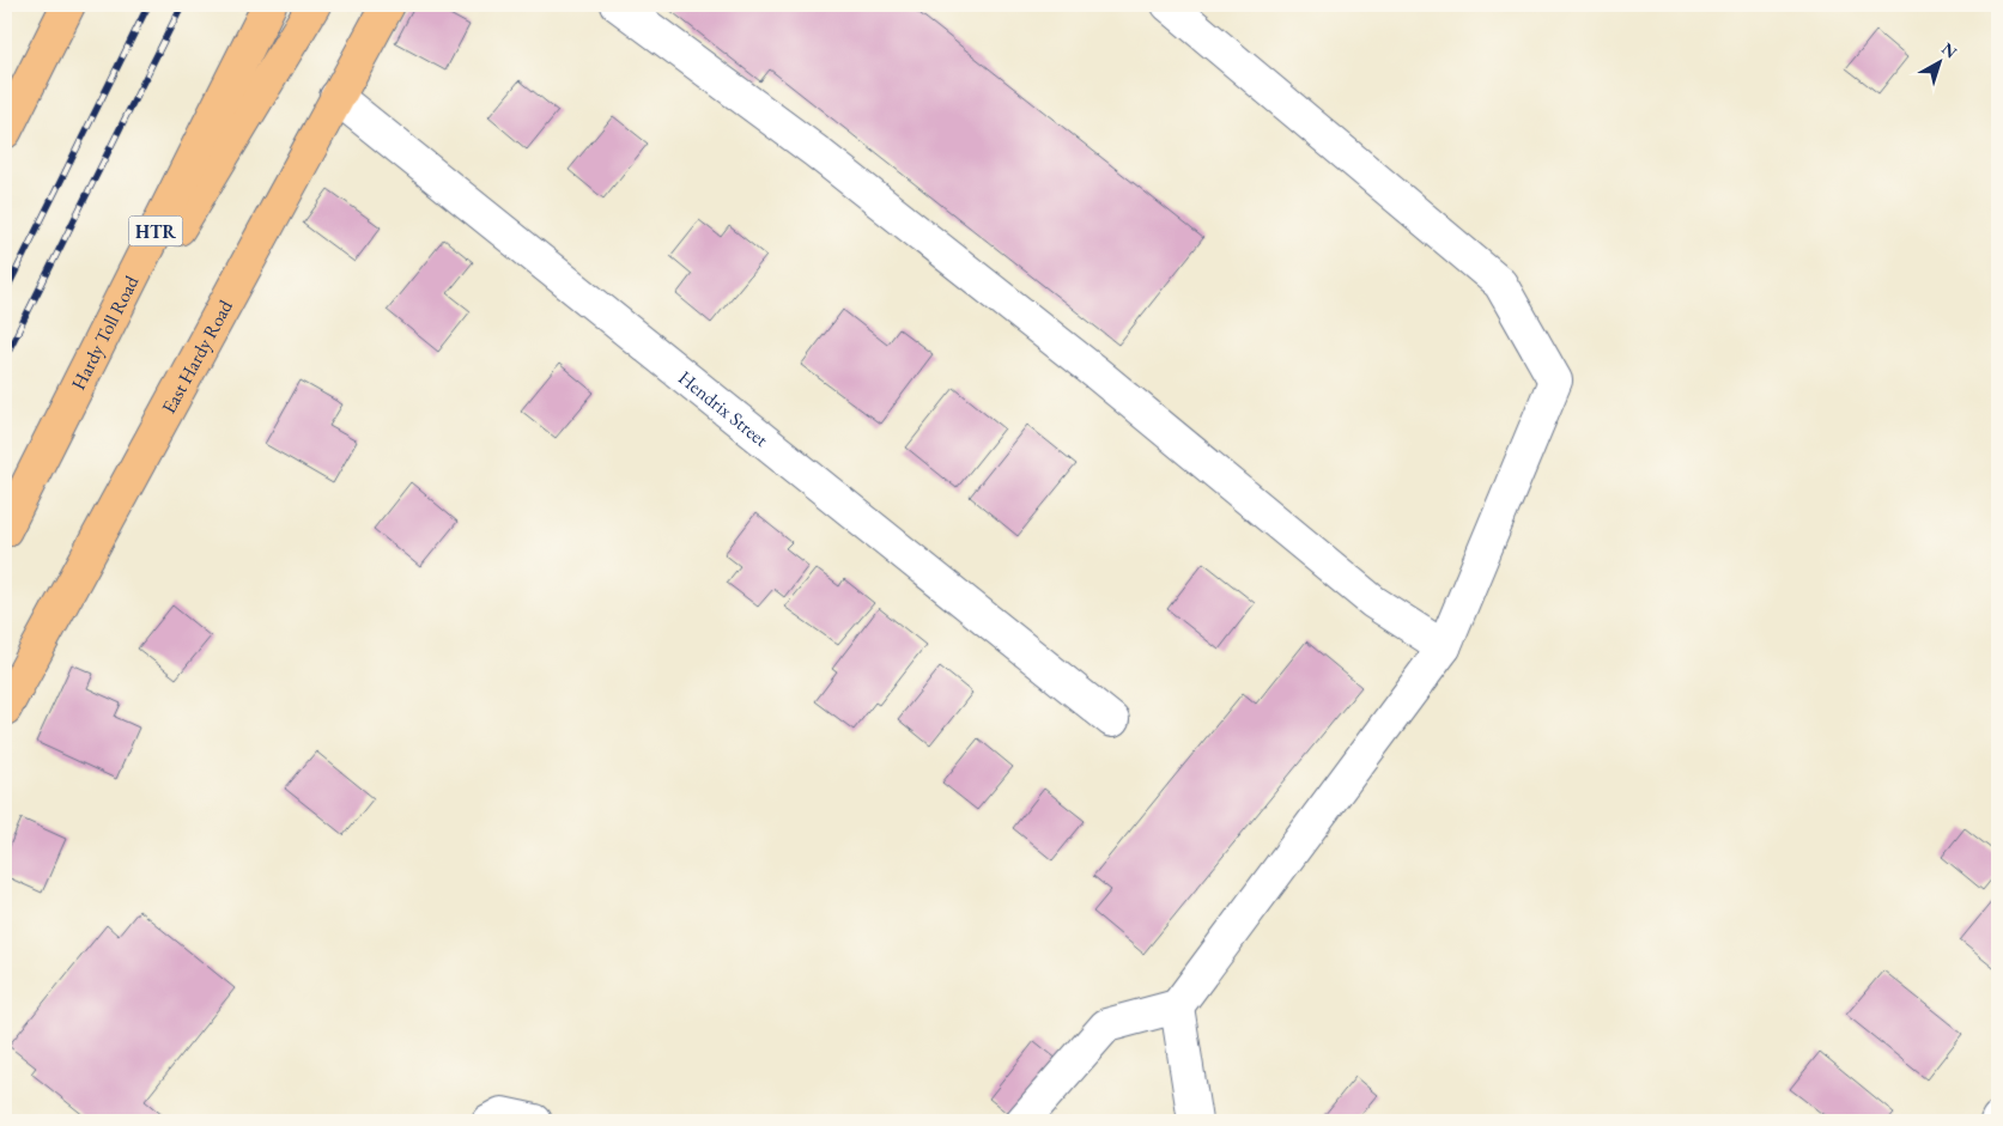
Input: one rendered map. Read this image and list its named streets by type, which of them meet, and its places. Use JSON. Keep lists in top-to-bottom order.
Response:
{
  "streets": {
    "main road": ["HTR", "Hardy Toll Road", "East Hardy Road"],
    "street": ["Hendrix Street"]
  },
  "crossings": [
    ["East Hardy Road", "Hendrix Street"]
  ],
  "north": "top right"
}
